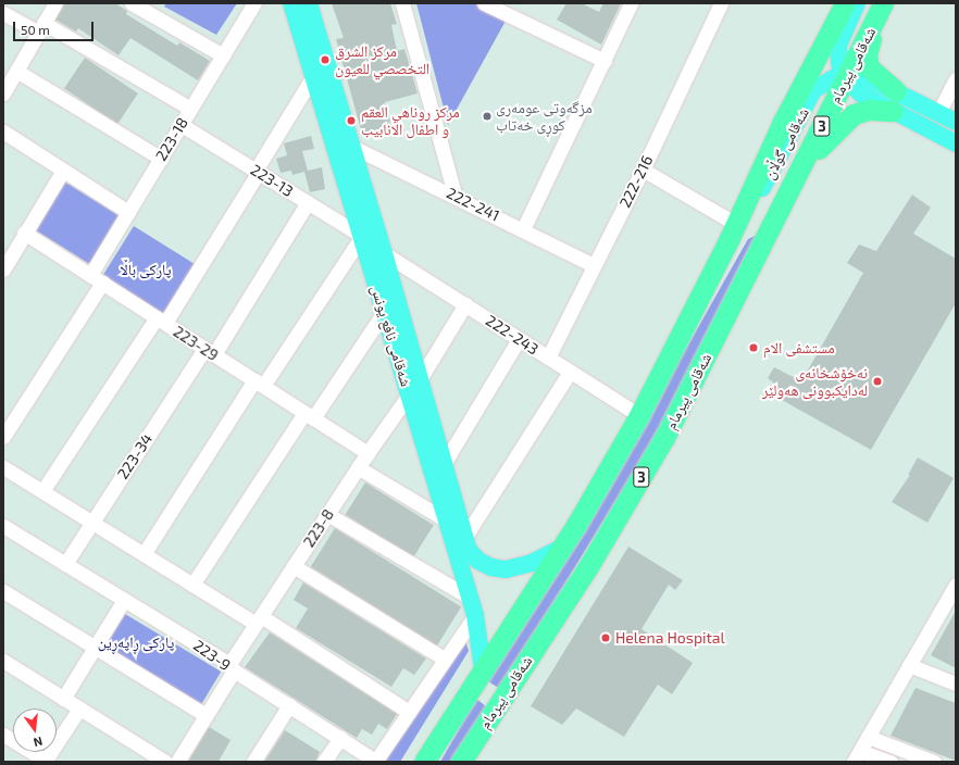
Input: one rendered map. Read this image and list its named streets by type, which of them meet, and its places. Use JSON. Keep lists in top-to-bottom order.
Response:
{
  "streets": {
    "highway": ["شەقامی پیرمام", "3"],
    "main road": ["شەقامی گوڵان", "شەقامی نافع یونس"],
    "street": [
      "223-18",
      "223-13",
      "222-216",
      "222-241",
      "222-243",
      "223-29",
      "223-34",
      "223-8",
      "223-9"
    ]
  },
  "crossings": [
    ["شەقامی پیرمام", "شەقامی گوڵان"],
    ["شەقامی پیرمام", "222-243"],
    ["شەقامی پیرمام", "شەقامی نافع یونس"],
    ["223-18", "223-13"],
    ["223-18", "223-29"],
    ["223-13", "شەقامی نافع یونس"],
    ["223-13", "223-34"],
    ["222-216", "222-241"],
    ["222-216", "222-243"],
    ["222-241", "شەقامی نافع یونس"],
    ["222-243", "شەقامی نافع یونس"],
    ["222-243", "223-8"],
    ["شەقامی نافع یونس", "223-8"],
    ["223-29", "223-34"],
    ["223-29", "223-8"],
    ["223-34", "223-9"],
    ["223-8", "223-9"]
  ],
  "parks": ["پارکی باڵا", "پارکی ڕاپەڕین"],
  "places": [
    "مركز الشرق التخصصي للعيون",
    "مزگەوتی عومەری کوڕی خەتاب",
    "مركز روناهي العقم و اطفال الانابيب",
    "مستشفى الام",
    "نەخۆشخانەی لەدایکبوونی هەولێر",
    "Helena Hospital"
  ],
  "scale_bar": "50 m",
  "north": "bottom"
}
